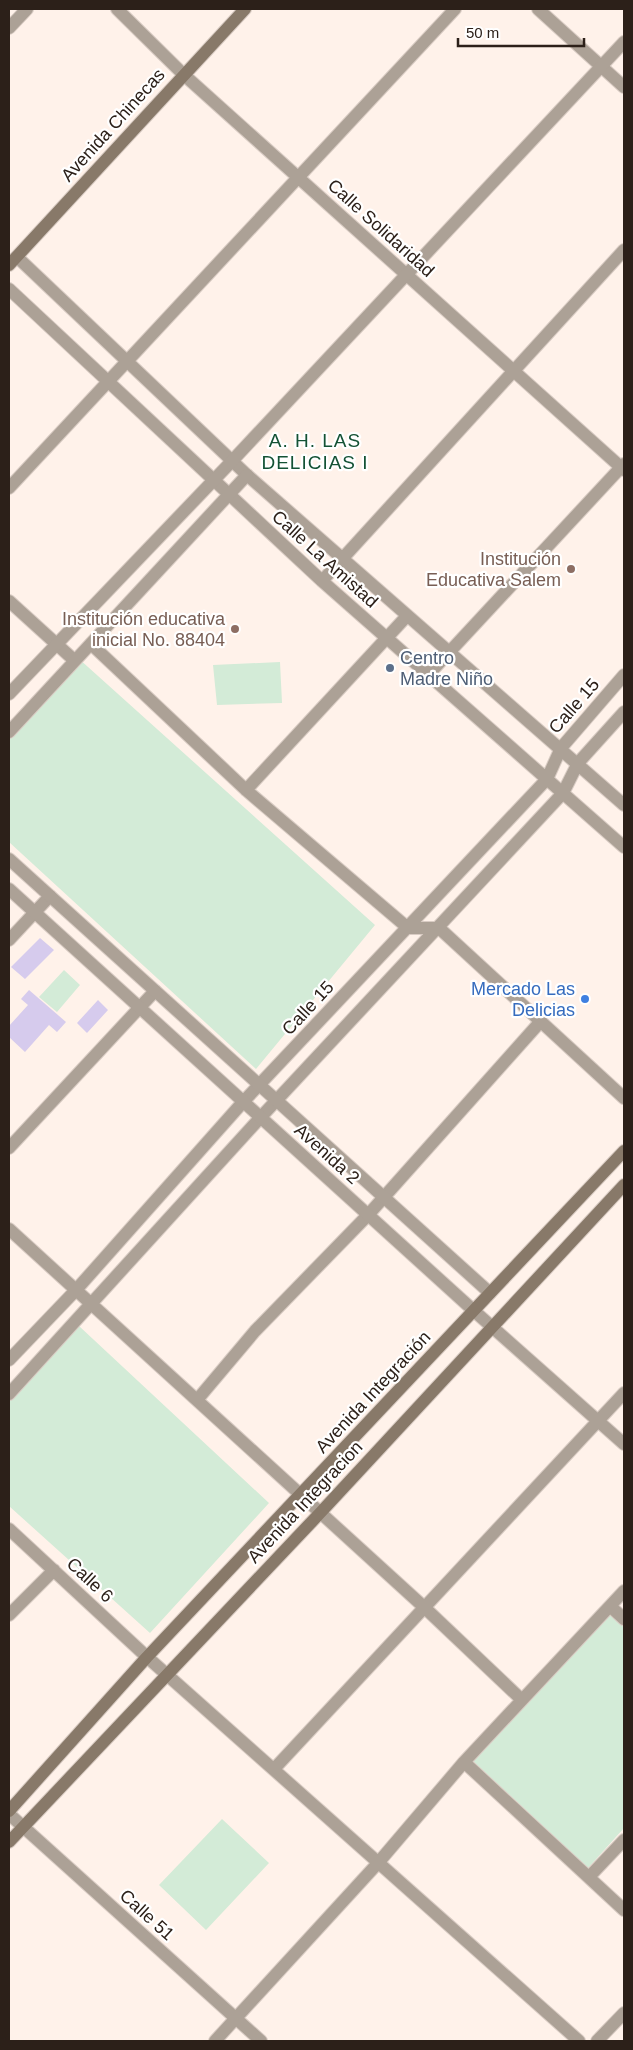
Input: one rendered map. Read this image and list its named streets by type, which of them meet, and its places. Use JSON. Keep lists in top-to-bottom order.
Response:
{
  "streets": {
    "main road": ["Avenida Chinecas", "Avenida Integración", "Avenida Integracion"],
    "street": [
      "Calle Solidaridad",
      "Calle La Amistad",
      "Calle 15",
      "Avenida 2",
      "Calle 6",
      "Calle 51"
    ]
  },
  "crossings": [
    ["Avenida Chinecas", "Calle Solidaridad"],
    ["Avenida Chinecas", "Calle La Amistad"],
    ["Calle La Amistad", "Calle 15"],
    ["Calle 15", "Avenida 2"],
    ["Avenida 2", "Avenida Integración"],
    ["Avenida 2", "Avenida Integracion"],
    ["Avenida Integración", "Calle 6"],
    ["Avenida Integración", "Calle 51"],
    ["Avenida Integracion", "Calle 6"],
    ["Avenida Integracion", "Calle 51"]
  ],
  "districts": ["A. H. LAS DELICIAS I"],
  "places": [
    "Institución Educativa Salem",
    "Institución educativa inicial No. 88404",
    "Centro Madre Niño",
    "Mercado Las Delicias"
  ],
  "scale_bar": "50 m"
}
